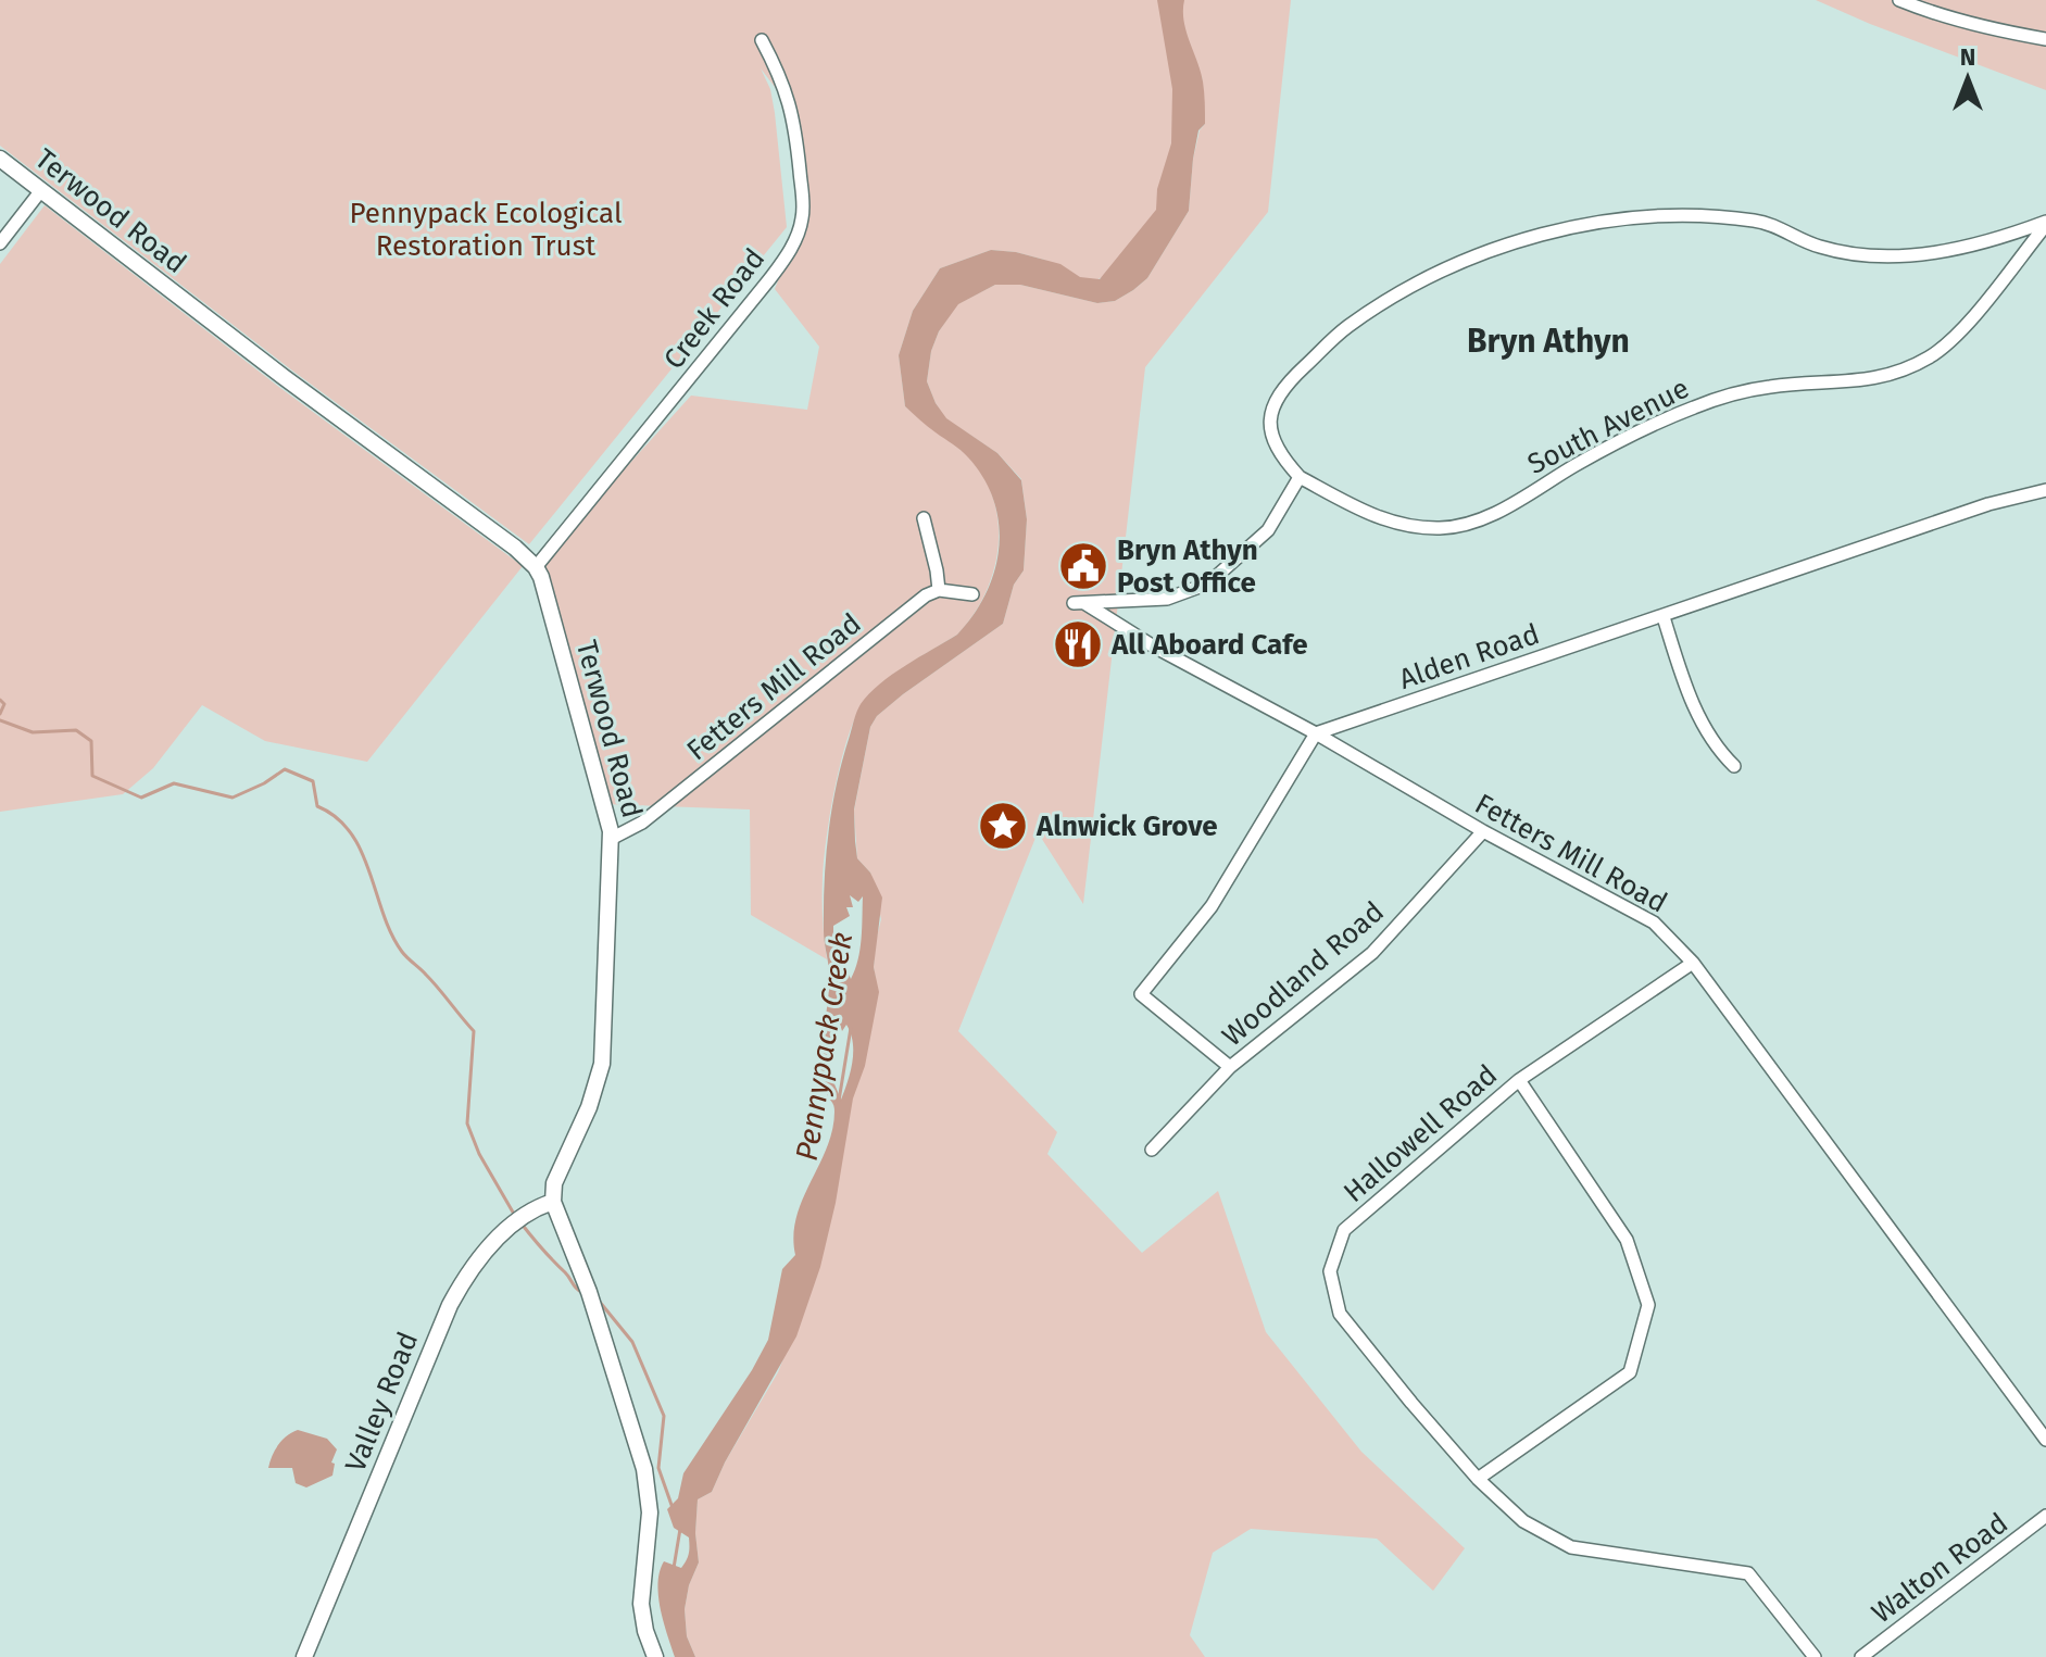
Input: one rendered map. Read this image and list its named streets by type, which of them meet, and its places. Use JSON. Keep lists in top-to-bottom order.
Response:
{
  "streets": {
    "street": [
      "Terwood Road",
      "Creek Road",
      "South Avenue",
      "Alden Road",
      "Fetters Mill Road",
      "Woodland Road",
      "Hallowell Road",
      "Valley Road",
      "Walton Road"
    ]
  },
  "crossings": [
    ["Terwood Road", "Creek Road"],
    ["Terwood Road", "Fetters Mill Road"],
    ["Terwood Road", "Valley Road"],
    ["South Avenue", "Fetters Mill Road"],
    ["Alden Road", "Fetters Mill Road"],
    ["Fetters Mill Road", "Woodland Road"],
    ["Fetters Mill Road", "Hallowell Road"]
  ],
  "districts": ["Bryn Athyn"],
  "water": ["Pennypack Creek"],
  "parks": ["Pennypack Ecological Restoration Trust"],
  "places": {
    "public building": ["Bryn Athyn Post Office"],
    "restaurant": ["All Aboard Cafe"],
    "place": ["Alnwick Grove"]
  },
  "north": "top"
}
